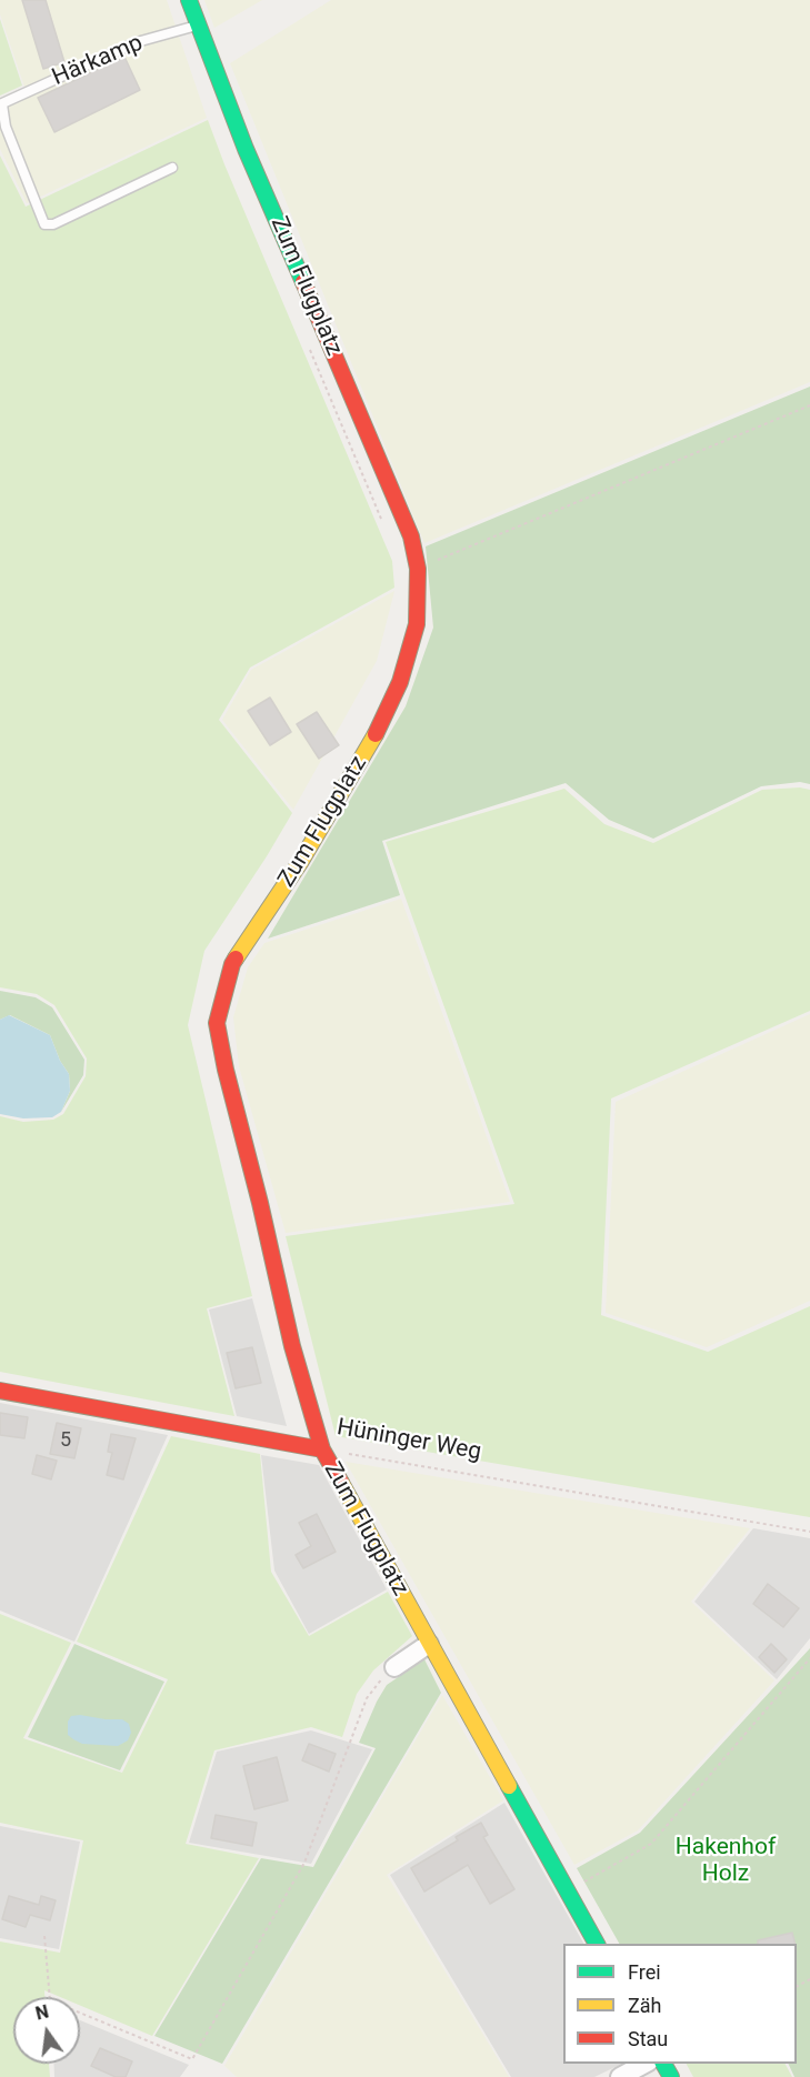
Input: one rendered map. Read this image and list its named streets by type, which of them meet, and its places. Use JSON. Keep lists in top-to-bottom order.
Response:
{
  "streets": {
    "street": ["Zum Flugplatz", "Hüninger Weg"],
    "lane": ["Härkamp"]
  },
  "crossings": [
    ["Härkamp", "Zum Flugplatz"],
    ["Zum Flugplatz", "Hüninger Weg"]
  ],
  "parks": ["Hakenhof Holz"],
  "house_numbers": ["5"],
  "legend": ["Frei", "Zäh", "Stau"],
  "north": "top"
}
